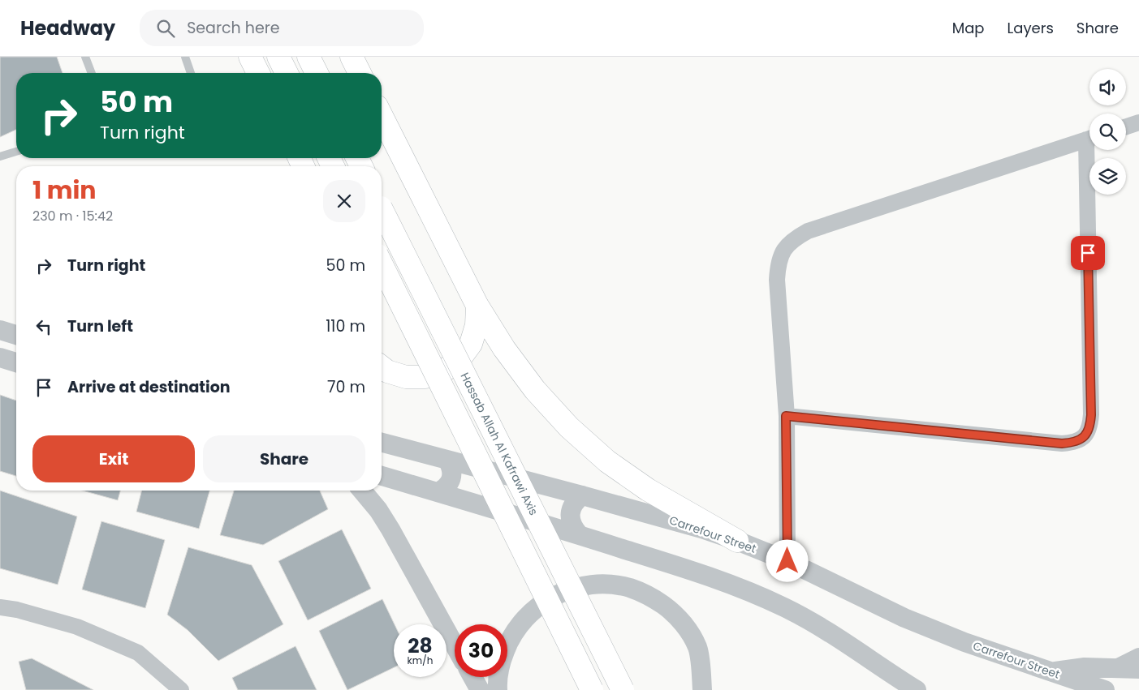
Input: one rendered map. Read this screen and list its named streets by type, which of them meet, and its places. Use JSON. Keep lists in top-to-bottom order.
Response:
{
  "streets": {
    "main road": ["Hassab Allah Al Kafrawi Axis"],
    "street": ["Carrefour Street"]
  },
  "page": {
    "header": "Headway",
    "search": "Search here",
    "nav": ["Map", "Layers", "Share"],
    "turn": ["50 m", "Turn right"],
    "heading": ["1 min", "230 m · 15:42"],
    "list": [
      {
        "name": "Turn right",
        "value": "50 m"
      },
      {
        "name": "Turn left",
        "value": "110 m"
      },
      {
        "name": "Arrive at destination",
        "value": "70 m"
      }
    ],
    "buttons": ["Exit", "Share"],
    "speed": "28 km/h",
    "limit": "30"
  }
}
